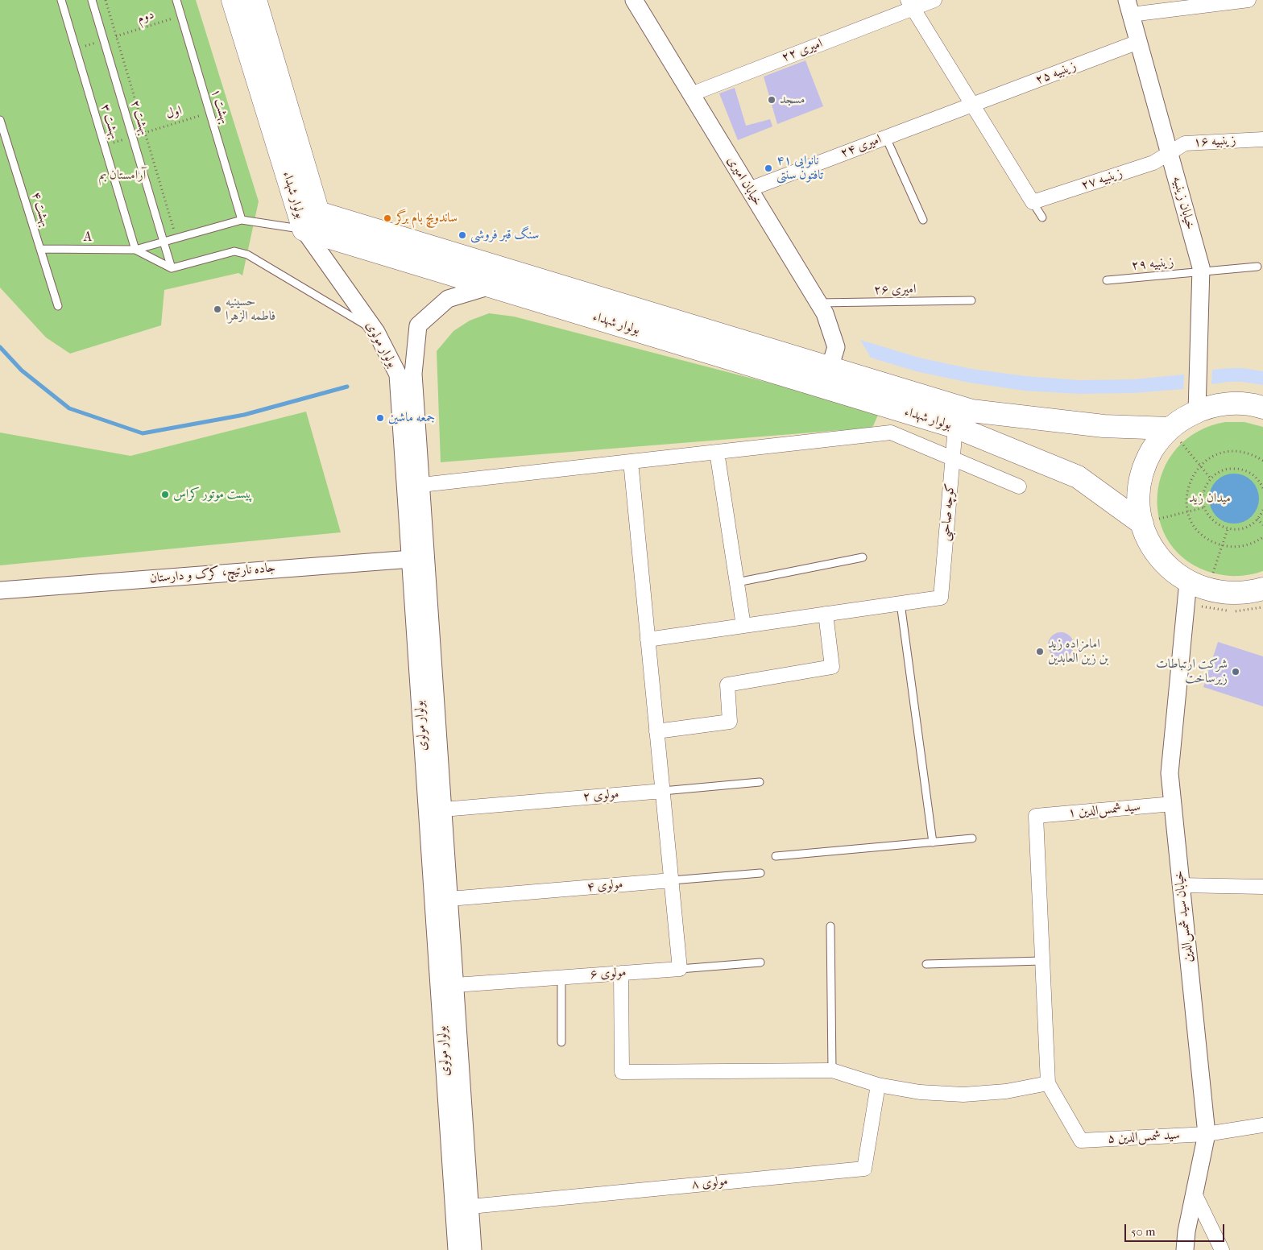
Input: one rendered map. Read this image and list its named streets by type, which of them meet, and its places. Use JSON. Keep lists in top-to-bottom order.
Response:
{
  "streets": {
    "main road": ["بولوار شهداء"],
    "street": [
      "امیری ۲۲",
      "زینبیه ۲۵",
      "زینبیه ۱۶",
      "امیری ۲۴",
      "زینبیه ۲۷",
      "خیابان امیری",
      "خیابان زینبیه",
      "بولوار مولوی",
      "کوچه صاحبی",
      "جاده نارتیچ، کرک و دارستان",
      "مولوی ۲",
      "سید شمس‌الدین ۱",
      "مولوی ۴",
      "خیابان سید شمس‌الدین",
      "مولوی ۶",
      "سید شمس‌الدین ۵",
      "مولوی ۸"
    ],
    "lane": [
      "بهشت ۱",
      "بهشت ۲",
      "بهشت ۳",
      "بهشت ۴",
      "A",
      "زینبیه ۲۹",
      "امیری ۲۶"
    ],
    "path": ["دوم", "اول"]
  },
  "crossings": [
    ["دوم", "بهشت ۱"],
    ["امیری ۲۲", "خیابان امیری"],
    ["زینبیه ۲۵", "امیری ۲۴"],
    ["زینبیه ۲۵", "خیابان زینبیه"],
    ["بهشت ۱", "اول"],
    ["بهشت ۳", "A"],
    ["زینبیه ۱۶", "زینبیه ۲۷"],
    ["زینبیه ۱۶", "خیابان زینبیه"],
    ["امیری ۲۴", "خیابان امیری"],
    ["زینبیه ۲۷", "خیابان زینبیه"],
    ["خیابان امیری", "بولوار شهداء"],
    ["خیابان امیری", "امیری ۲۶"],
    ["بولوار شهداء", "بولوار مولوی"],
    ["بولوار شهداء", "کوچه صاحبی"],
    ["خیابان زینبیه", "زینبیه ۲۹"],
    ["بهشت ۴", "A"],
    ["بولوار مولوی", "جاده نارتیچ، کرک و دارستان"],
    ["بولوار مولوی", "مولوی ۲"],
    ["بولوار مولوی", "مولوی ۴"],
    ["بولوار مولوی", "مولوی ۶"],
    ["بولوار مولوی", "مولوی ۸"],
    ["سید شمس‌الدین ۱", "خیابان سید شمس‌الدین"],
    ["خیابان سید شمس‌الدین", "سید شمس‌الدین ۵"]
  ],
  "parks": ["آرامستان بم", "میدان زید"],
  "places": [
    "مسجد",
    "نانوایی ۴۱ تافتون سنتی",
    "ساندویچ بام برگر",
    "سنگ قبر فروشی",
    "حسینیه فاطمه الزهرا",
    "جمعه ماشین",
    "پیست موتور کراس",
    "امامزاده زید بن زین العابدین",
    "شرکت ارتباطات زیرساخت"
  ],
  "scale_bar": "50 m"
}
